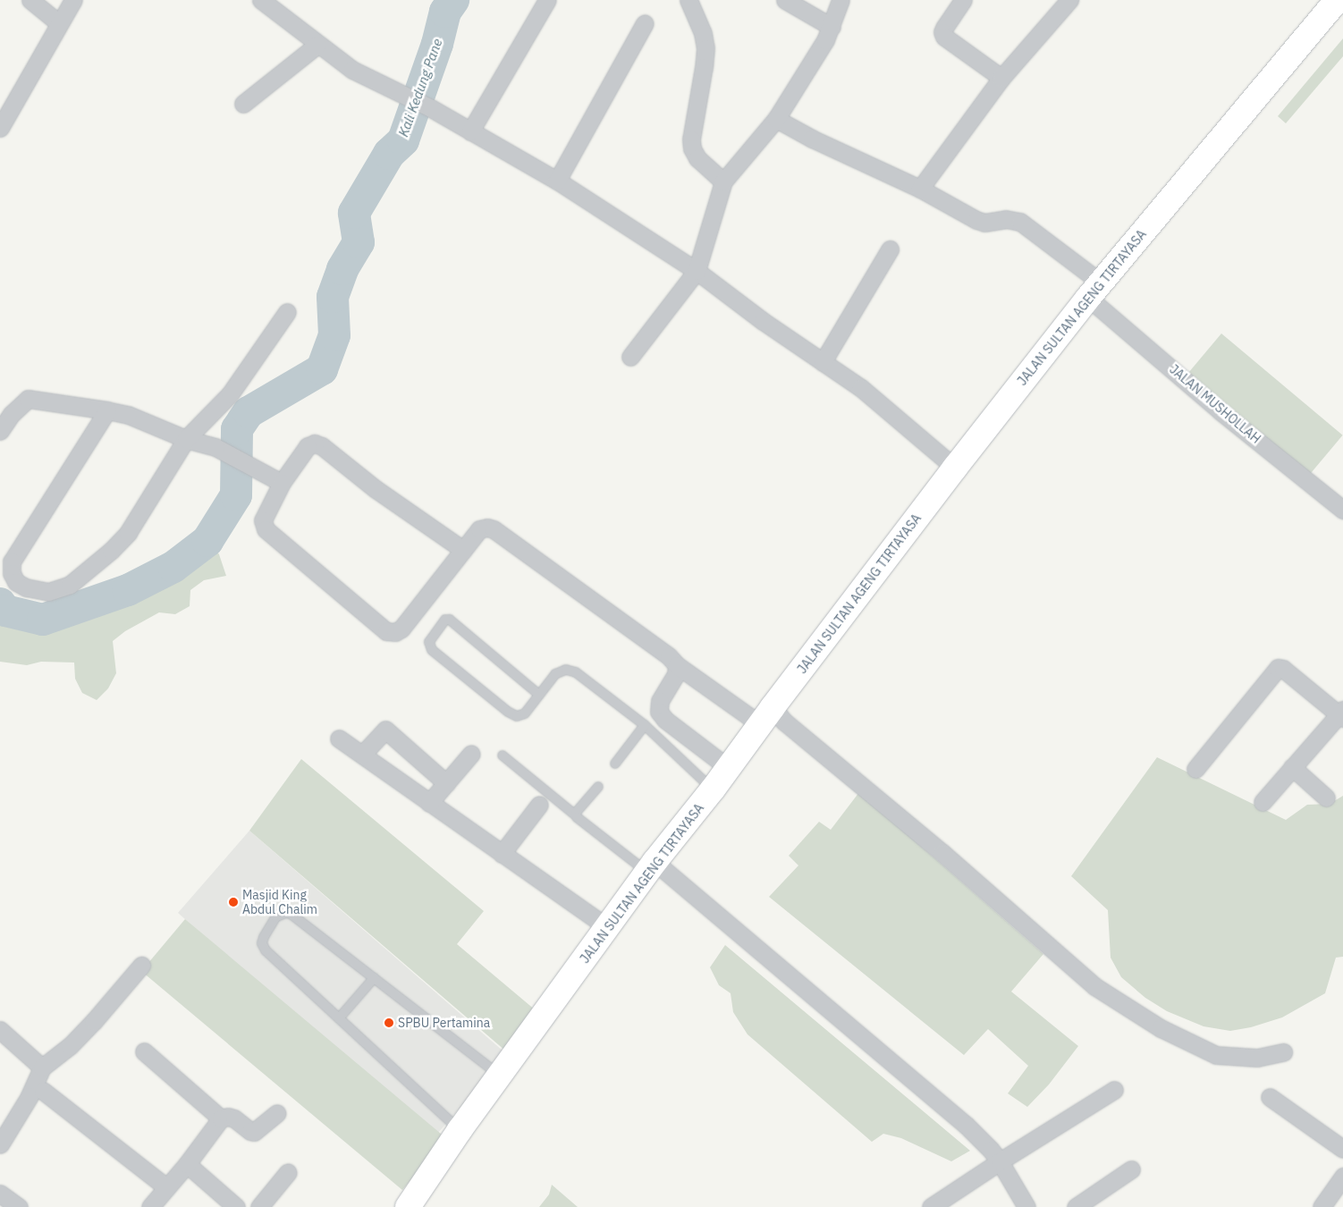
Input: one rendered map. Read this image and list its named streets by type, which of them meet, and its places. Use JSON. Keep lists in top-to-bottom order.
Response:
{
  "streets": {
    "main road": ["JALAN SULTAN AGENG TIRTAYASA"],
    "street": ["JALAN MUSHOLLAH"]
  },
  "crossings": [
    ["JALAN SULTAN AGENG TIRTAYASA", "JALAN MUSHOLLAH"]
  ],
  "water": ["Kali Kedung Pane"],
  "places": ["Masjid King Abdul Chalim", "SPBU Pertamina"]
}
